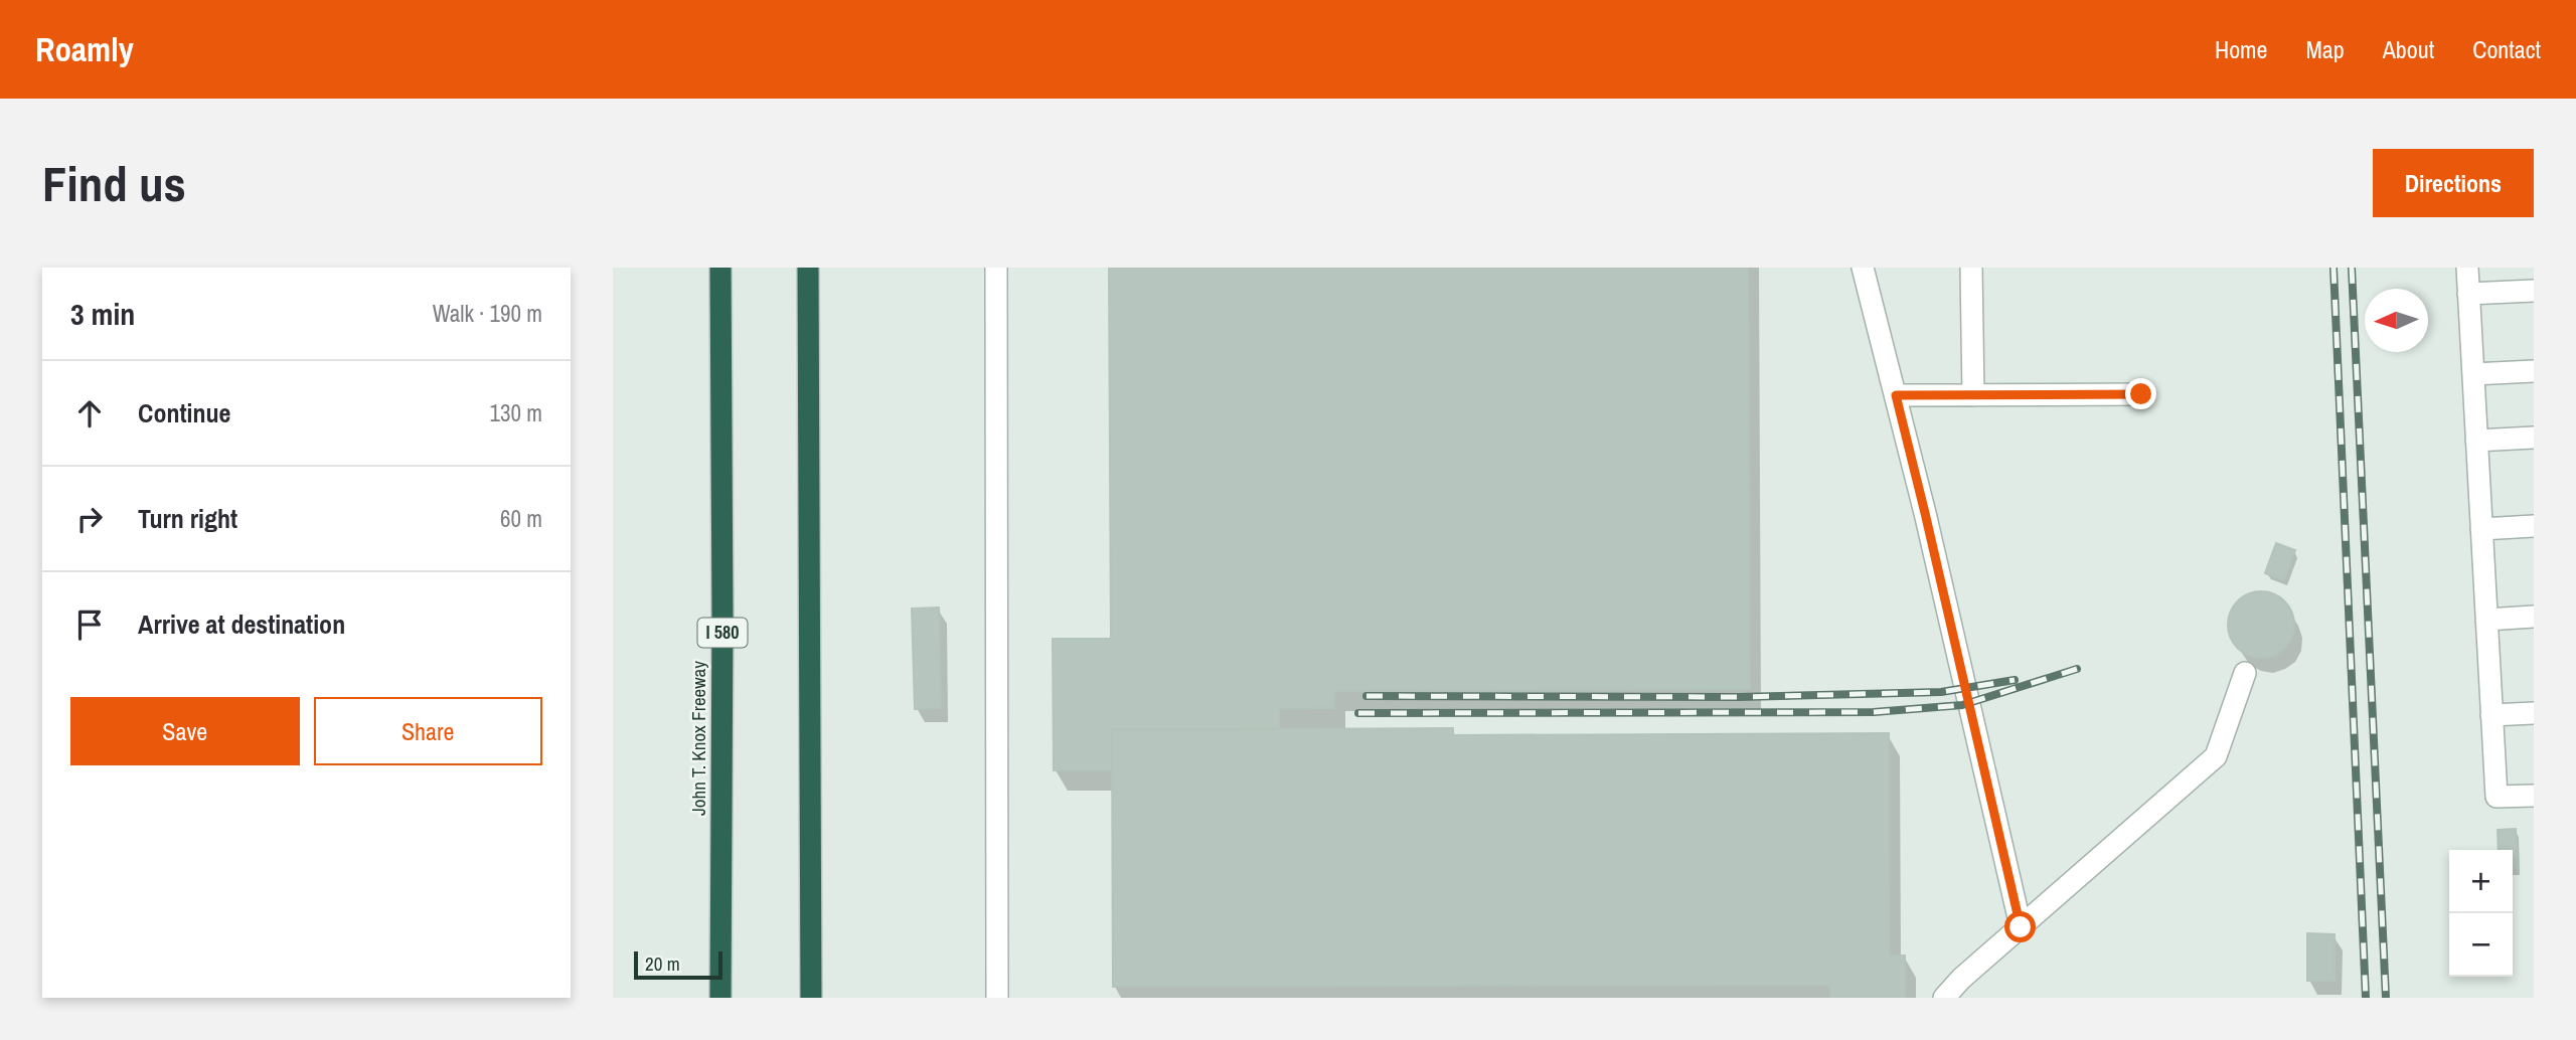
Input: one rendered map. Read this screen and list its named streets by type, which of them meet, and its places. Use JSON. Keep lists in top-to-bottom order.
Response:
{
  "streets": {
    "highway": ["I 580", "John T. Knox Freeway"]
  },
  "scale_bar": "20 m",
  "north": "left",
  "page": {
    "header": "Roamly",
    "nav": [
      "Home",
      "Map",
      "About",
      "Contact"
    ],
    "buttons": [
      "Directions",
      ["Save", "Share"]
    ],
    "title": "Find us",
    "heading": ["3 min", "Walk · 190 m"],
    "list": [
      ["Continue", "130 m"],
      ["Turn right", "60 m"],
      "Arrive at destination"
    ],
    "map_buttons": ["+", "−"],
    "scale": "20 m"
  }
}
